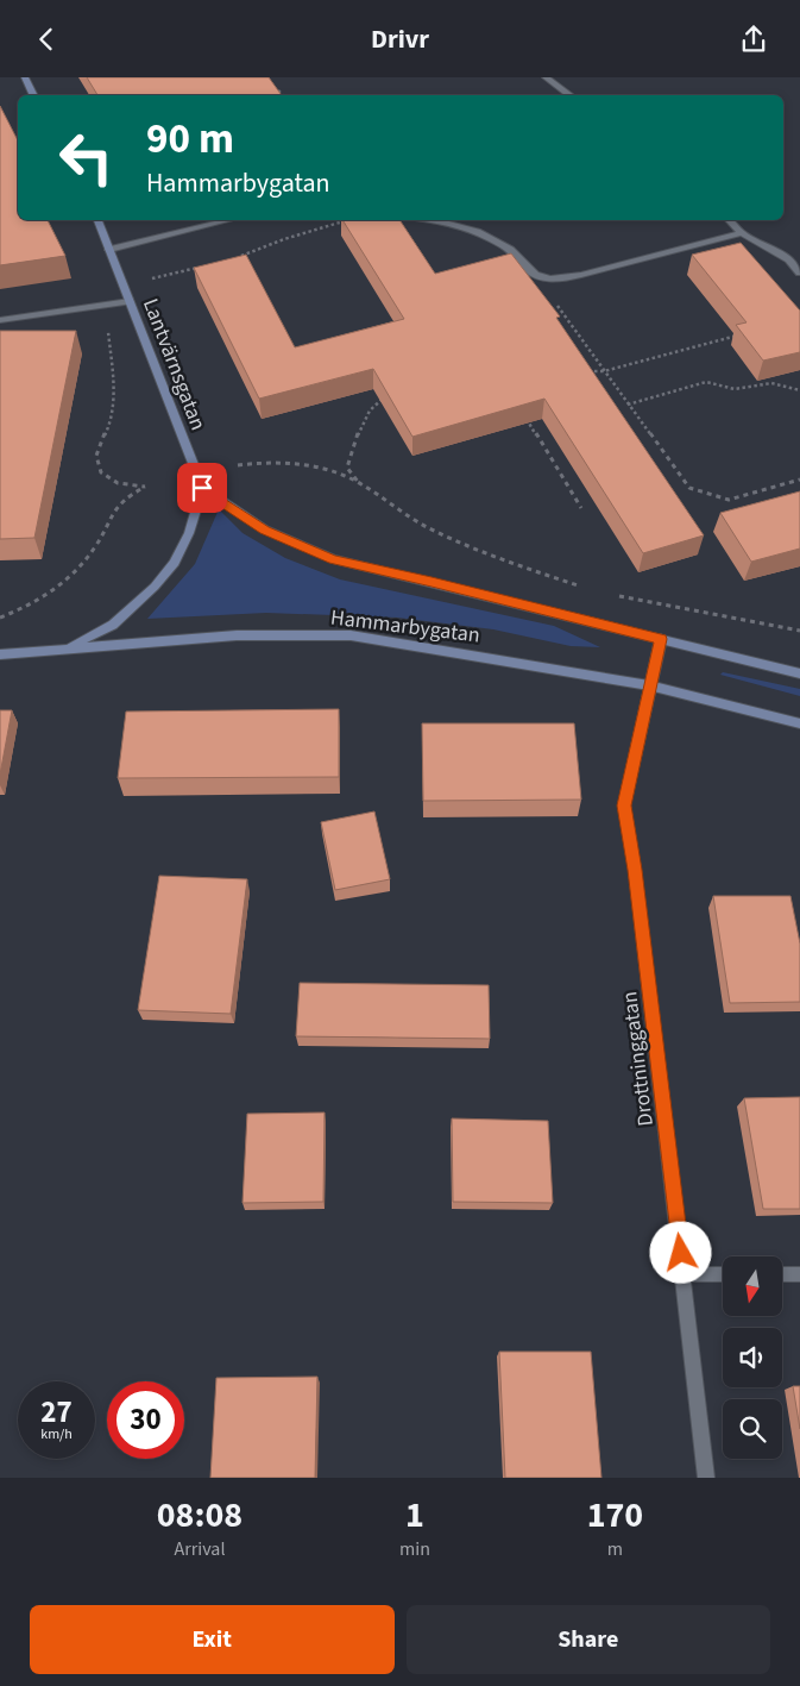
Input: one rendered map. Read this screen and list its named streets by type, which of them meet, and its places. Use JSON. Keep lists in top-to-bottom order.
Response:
{
  "streets": {
    "main road": ["Lantvärnsgatan", "Hammarbygatan"],
    "street": ["Drottninggatan"]
  },
  "crossings": [
    ["Lantvärnsgatan", "Hammarbygatan"],
    ["Hammarbygatan", "Drottninggatan"]
  ],
  "north": "bottom",
  "page": {
    "header": "Drivr",
    "turn": ["90 m", "Hammarbygatan"],
    "speed": "27 km/h",
    "limit": "30",
    "eta": [
      "08:08",
      "Arrival",
      "1",
      "min",
      "170",
      "m"
    ],
    "buttons": ["Exit", "Share"]
  }
}
